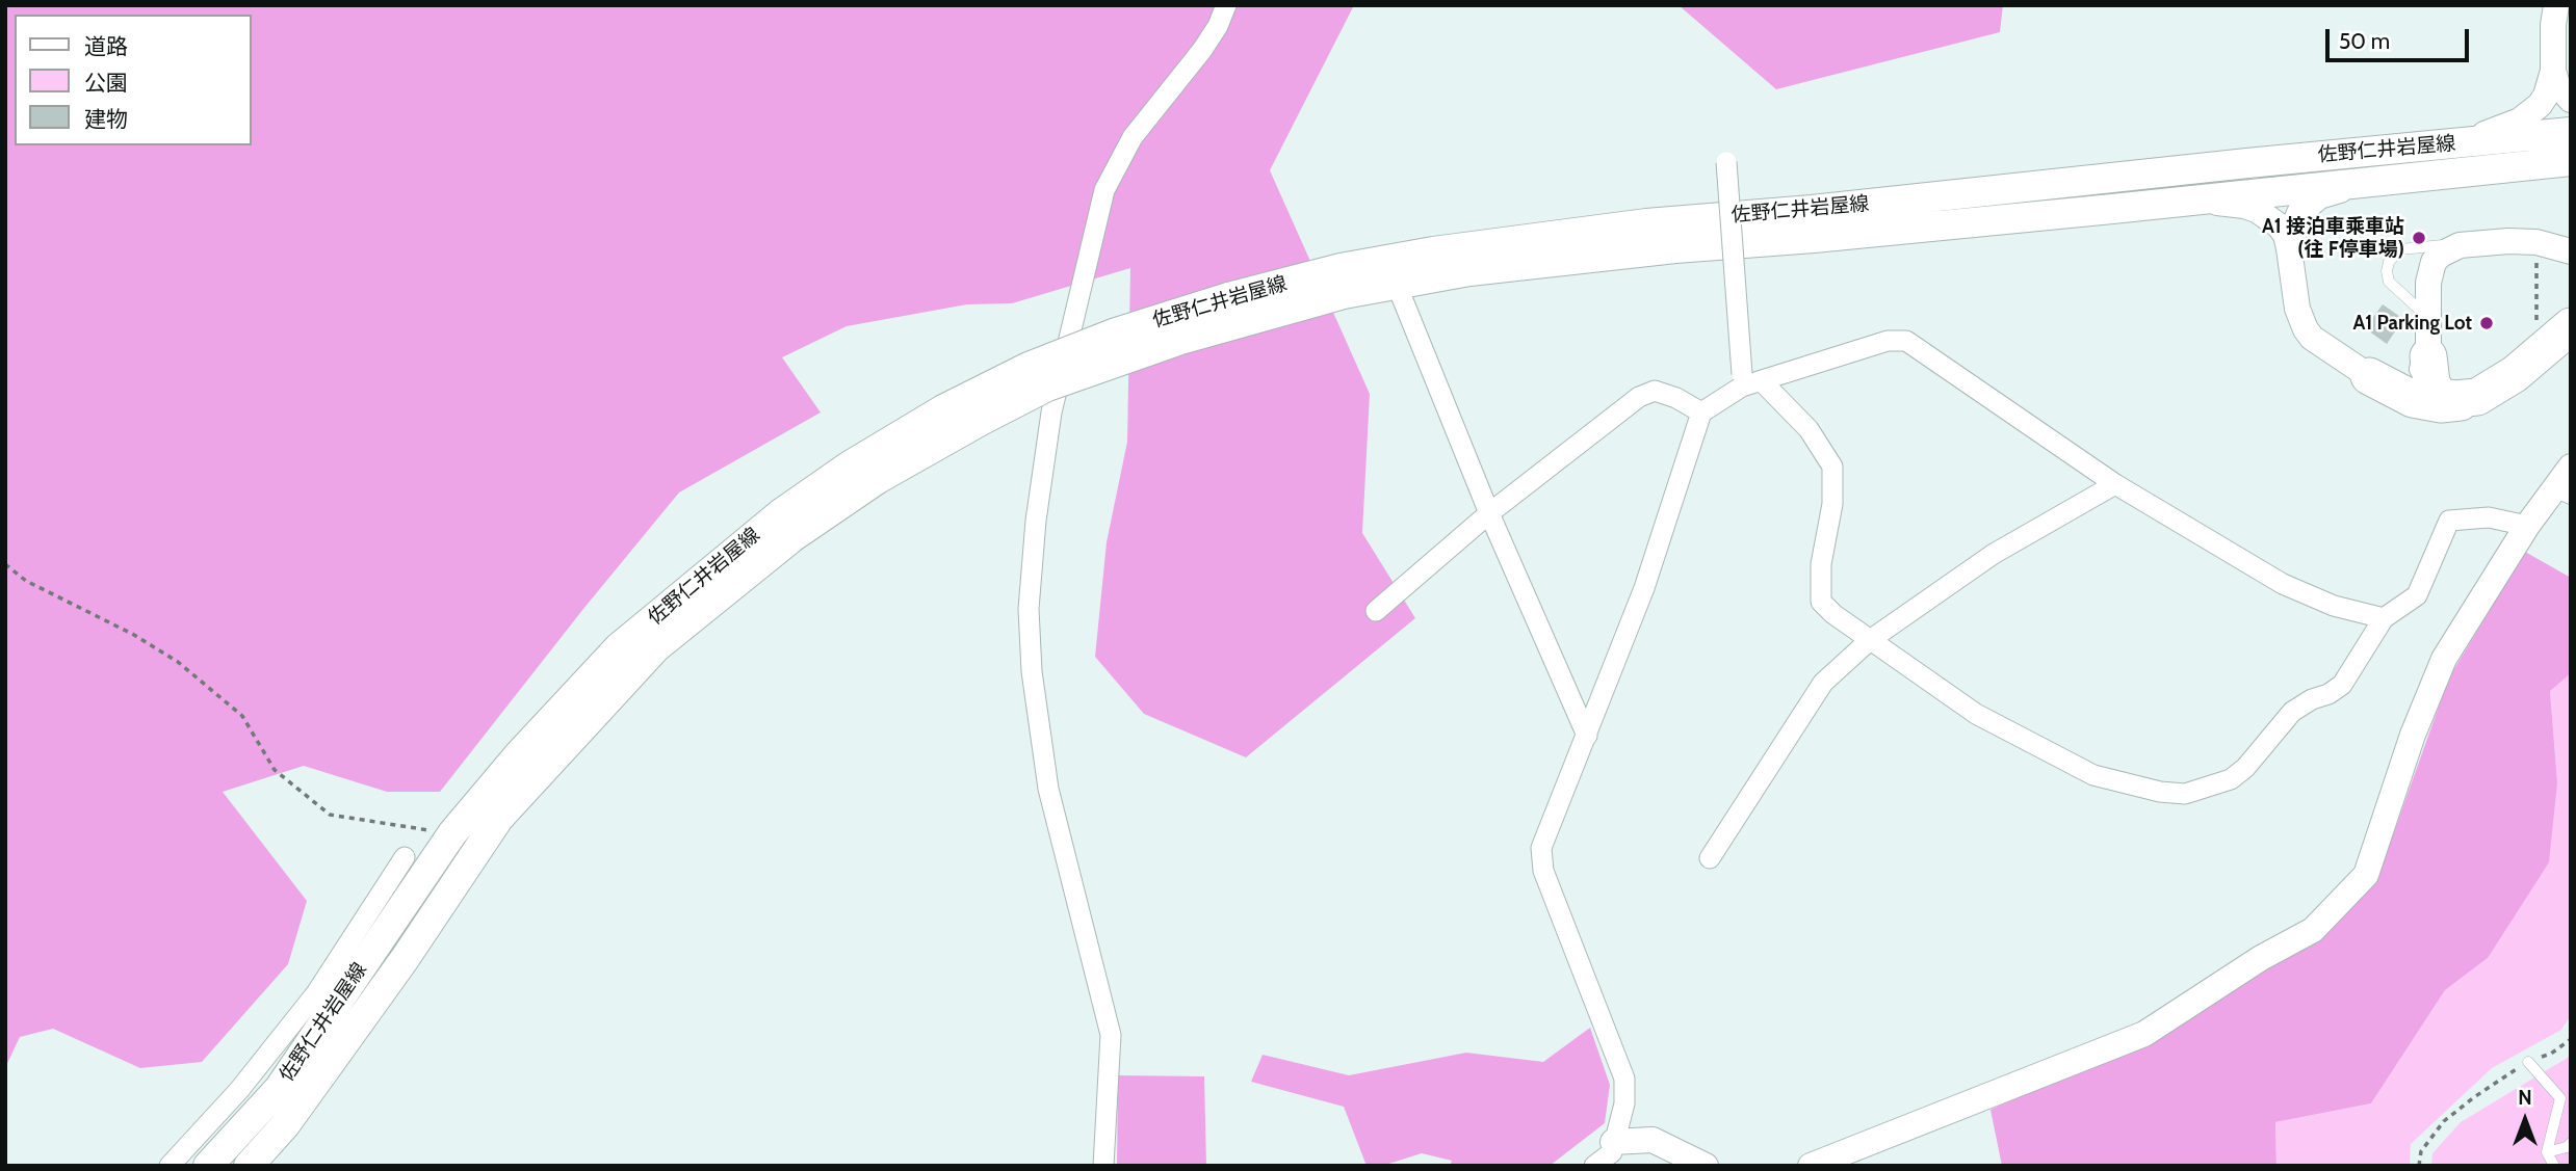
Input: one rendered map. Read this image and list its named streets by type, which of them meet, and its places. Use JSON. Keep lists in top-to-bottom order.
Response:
{
  "streets": {
    "main road": ["佐野仁井岩屋線"]
  },
  "places": ["A1 接泊車乘車站 (往 F停車場)", "A1 Parking Lot"],
  "legend": ["道路", "公園", "建物"],
  "scale_bar": "50 m",
  "north": "top"
}
